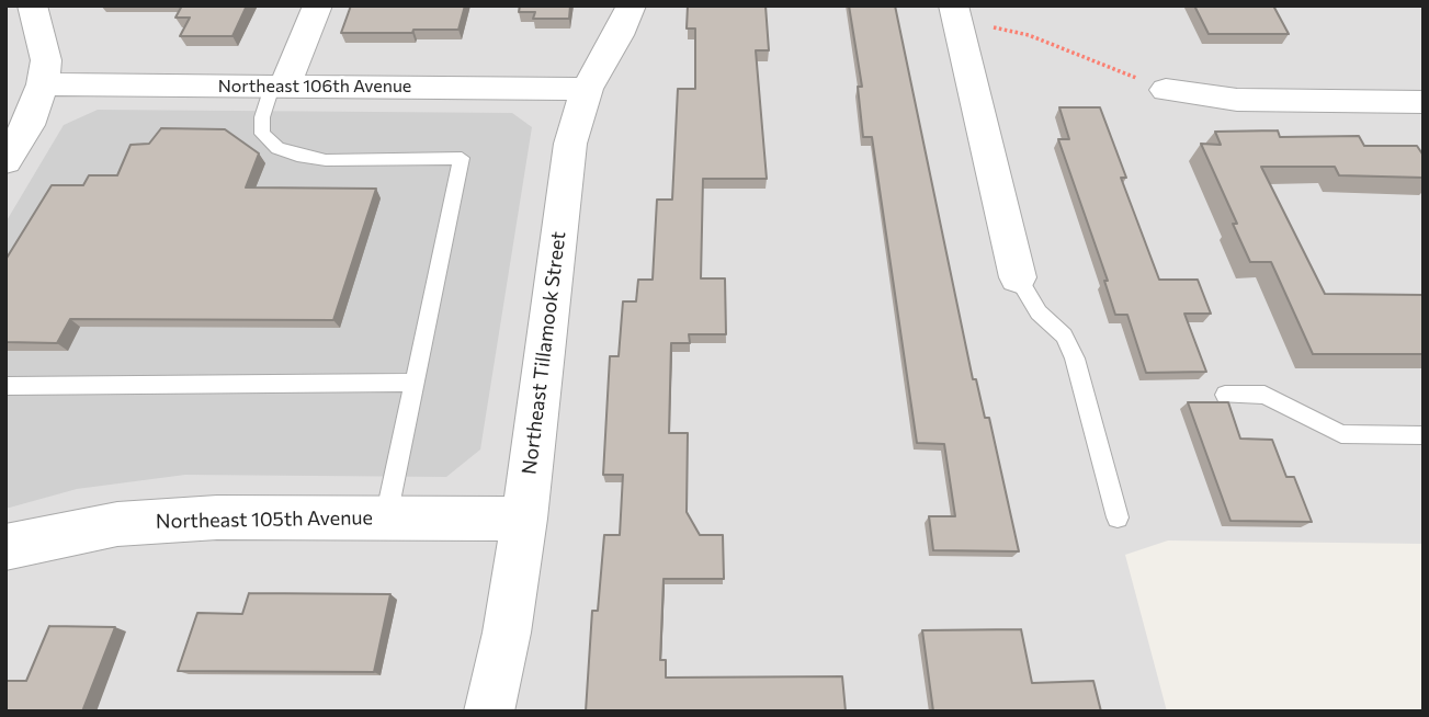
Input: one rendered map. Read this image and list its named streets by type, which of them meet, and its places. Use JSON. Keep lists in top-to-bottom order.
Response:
{
  "streets": {
    "street": ["Northeast 106th Avenue", "Northeast Tillamook Street", "Northeast 105th Avenue"]
  },
  "crossings": [
    ["Northeast 106th Avenue", "Northeast Tillamook Street"],
    ["Northeast Tillamook Street", "Northeast 105th Avenue"]
  ]
}
